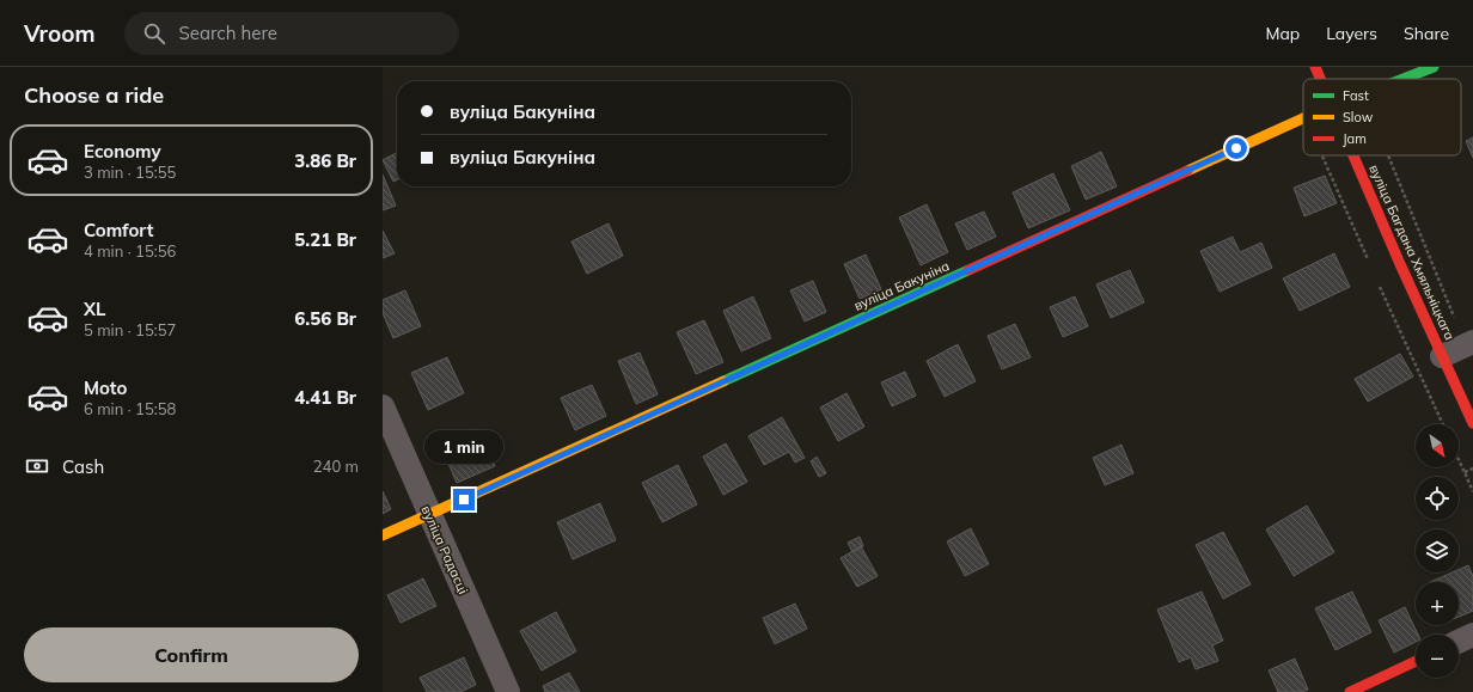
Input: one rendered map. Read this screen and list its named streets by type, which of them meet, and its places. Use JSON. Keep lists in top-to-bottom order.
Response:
{
  "streets": {
    "street": ["вуліца Багдана Хмяльніцкага", "вуліца Бакуніна", "вуліца Радасці"]
  },
  "crossings": [
    ["вуліца Бакуніна", "вуліца Радасці"]
  ],
  "legend": ["Fast", "Slow", "Jam"],
  "north": "bottom right",
  "page": {
    "header": "Vroom",
    "search": "Search here",
    "nav": ["Map", "Layers", "Share"],
    "heading": "Choose a ride",
    "banner": ["вуліца Бакуніна", "вуліца Бакуніна"],
    "list": [
      {
        "name": "Economy",
        "note": "3 min · 15:55",
        "value": "3.86 Br"
      },
      {
        "name": "Comfort",
        "note": "4 min · 15:56",
        "value": "5.21 Br"
      },
      {
        "name": "XL",
        "note": "5 min · 15:57",
        "value": "6.56 Br"
      },
      {
        "name": "Moto",
        "note": "6 min · 15:58",
        "value": "4.41 Br"
      }
    ],
    "map_buttons": ["+", "−"],
    "bubble": "1 min",
    "pay": ["Cash", "240 m"],
    "buttons": "Confirm"
  }
}
